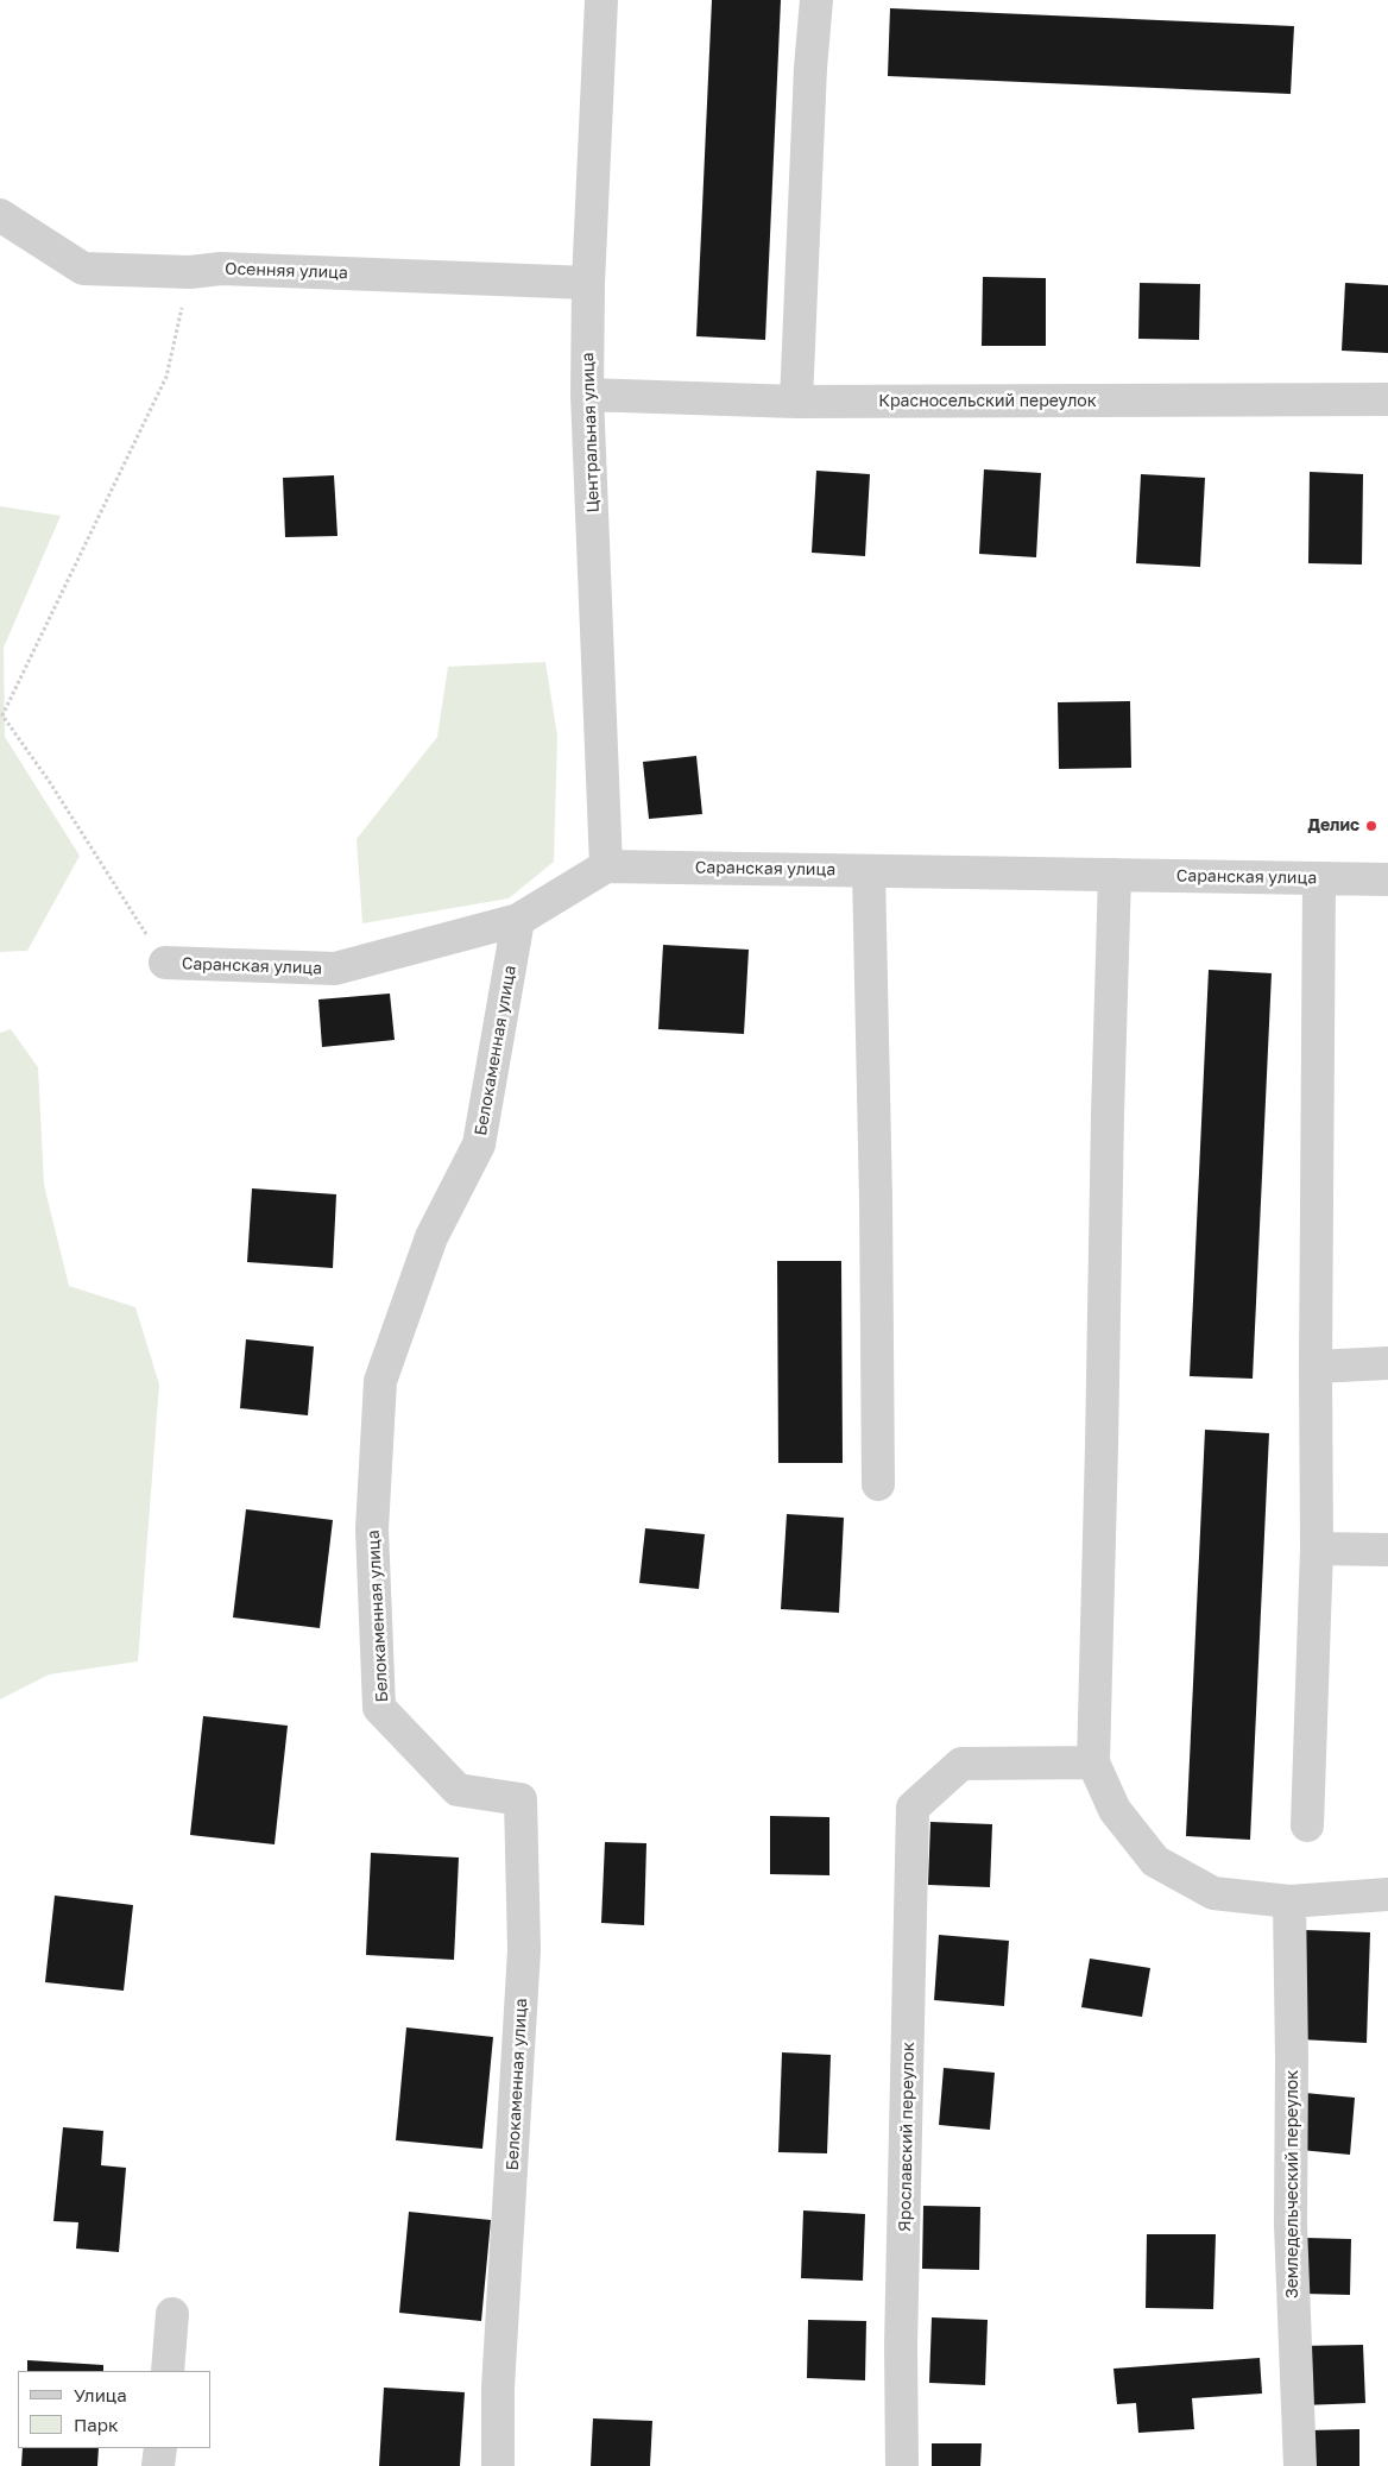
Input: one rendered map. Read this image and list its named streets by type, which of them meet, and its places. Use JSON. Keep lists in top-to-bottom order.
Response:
{
  "streets": {
    "street": [
      "Осенняя улица",
      "Красносельский переулок",
      "Центральная улица",
      "Саранская улица",
      "Белокаменная улица",
      "Ярославский переулок",
      "Земледельческий переулок"
    ]
  },
  "crossings": [
    ["Осенняя улица", "Центральная улица"],
    ["Красносельский переулок", "Центральная улица"],
    ["Центральная улица", "Саранская улица"],
    ["Саранская улица", "Белокаменная улица"]
  ],
  "places": ["Делис"],
  "legend": ["Улица", "Парк"]
}
